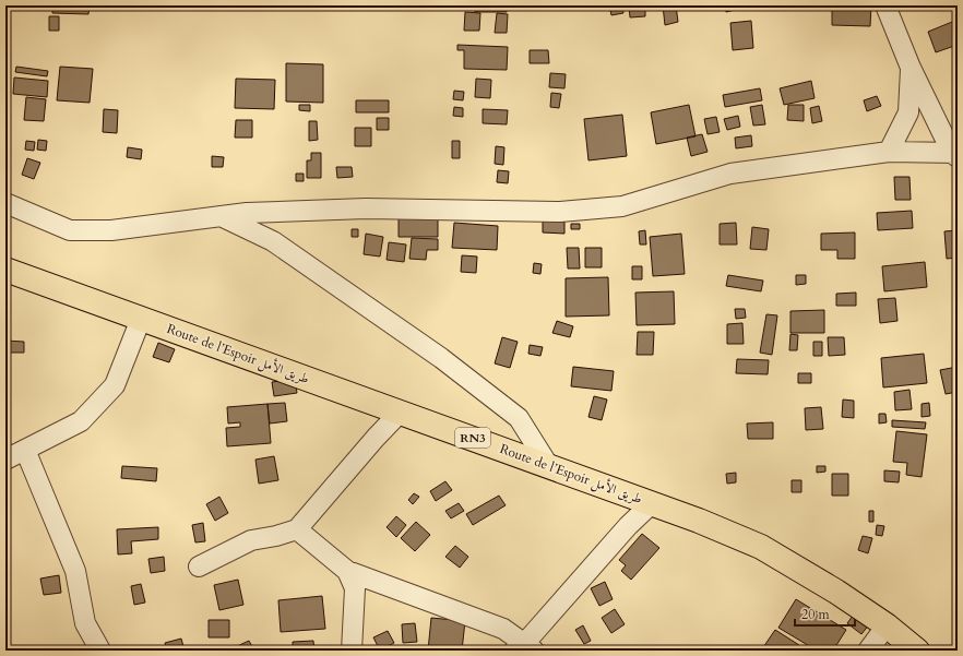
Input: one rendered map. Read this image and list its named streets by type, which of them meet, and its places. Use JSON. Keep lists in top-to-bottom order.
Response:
{
  "streets": {
    "highway": ["Route de l’Espoir طريق الأمل", "RN3"]
  },
  "scale_bar": "20 m"
}
